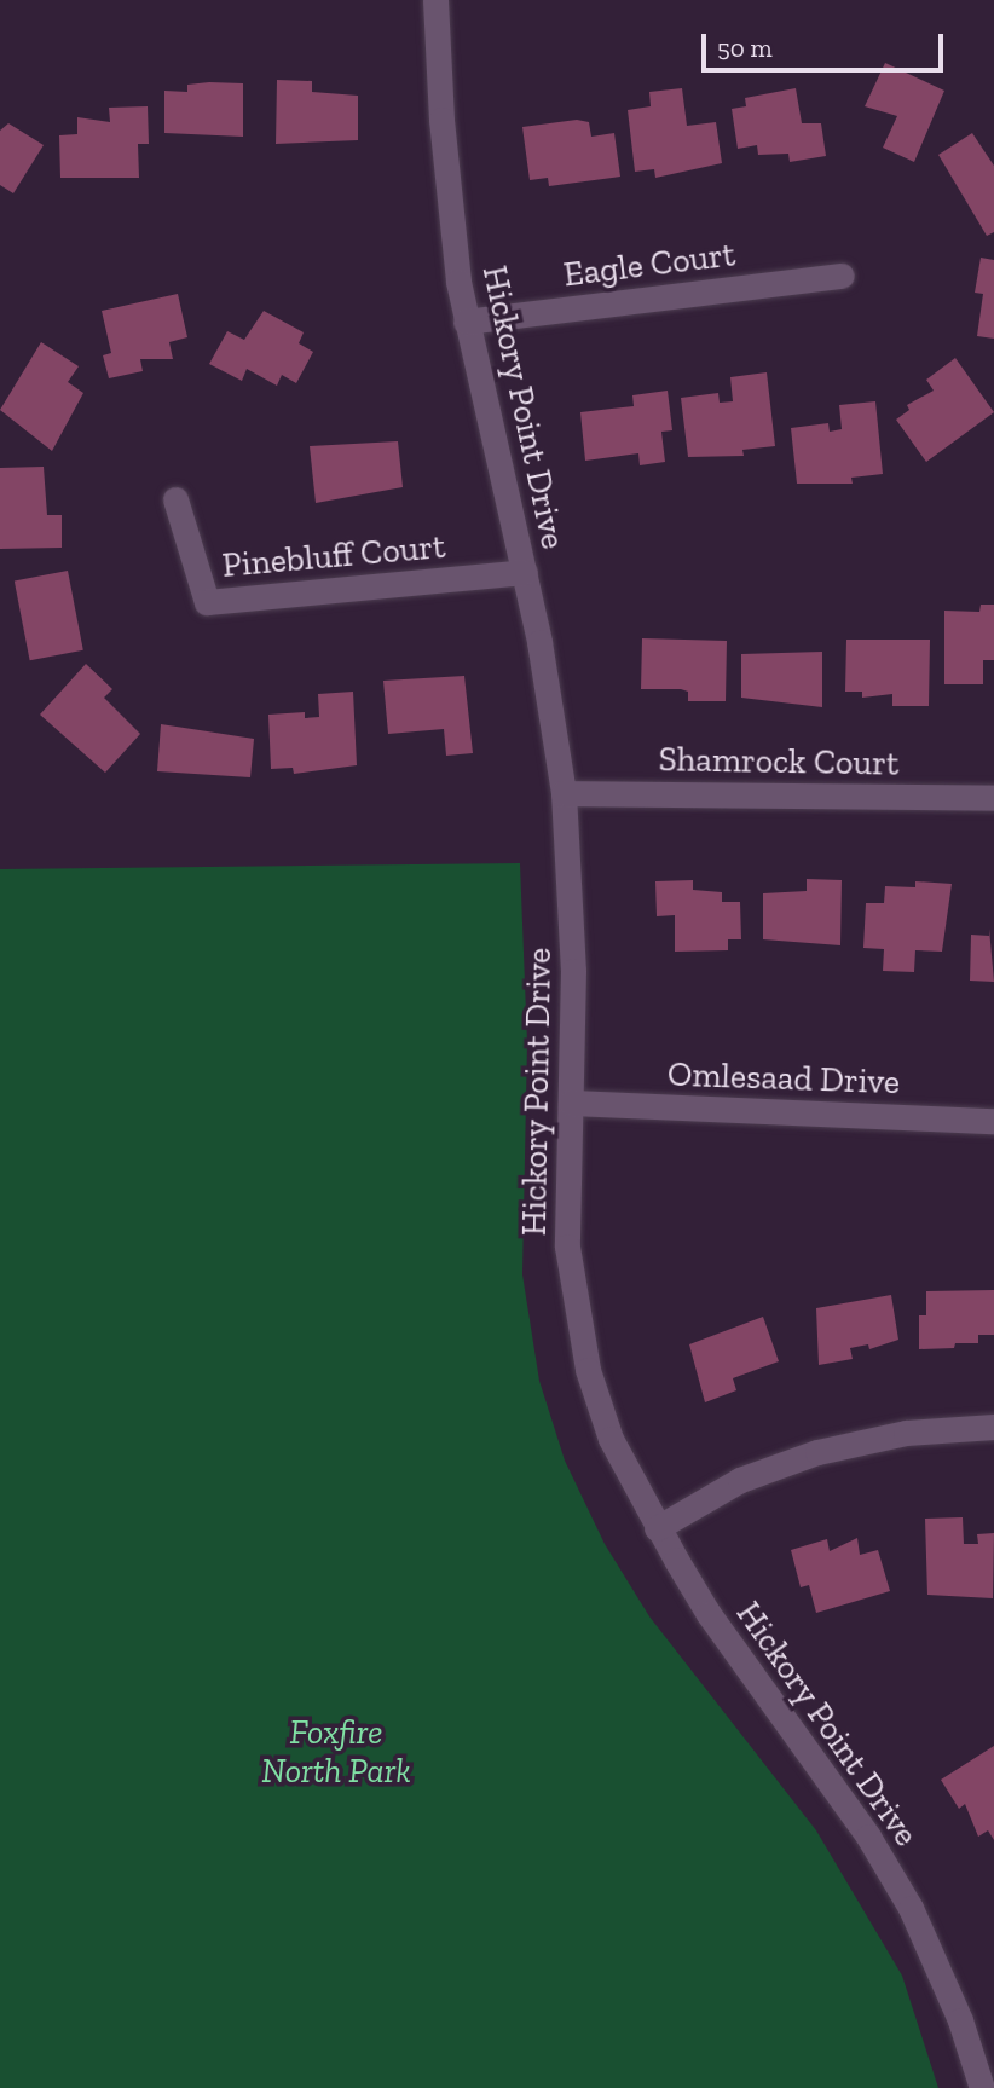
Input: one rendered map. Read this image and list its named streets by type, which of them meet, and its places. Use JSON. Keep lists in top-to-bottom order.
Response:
{
  "streets": {
    "street": [
      "Eagle Court",
      "Hickory Point Drive",
      "Pinebluff Court",
      "Shamrock Court",
      "Omlesaad Drive"
    ]
  },
  "crossings": [
    ["Eagle Court", "Hickory Point Drive"],
    ["Hickory Point Drive", "Pinebluff Court"],
    ["Hickory Point Drive", "Shamrock Court"],
    ["Hickory Point Drive", "Omlesaad Drive"]
  ],
  "parks": ["Foxfire North Park"],
  "scale_bar": "50 m"
}
